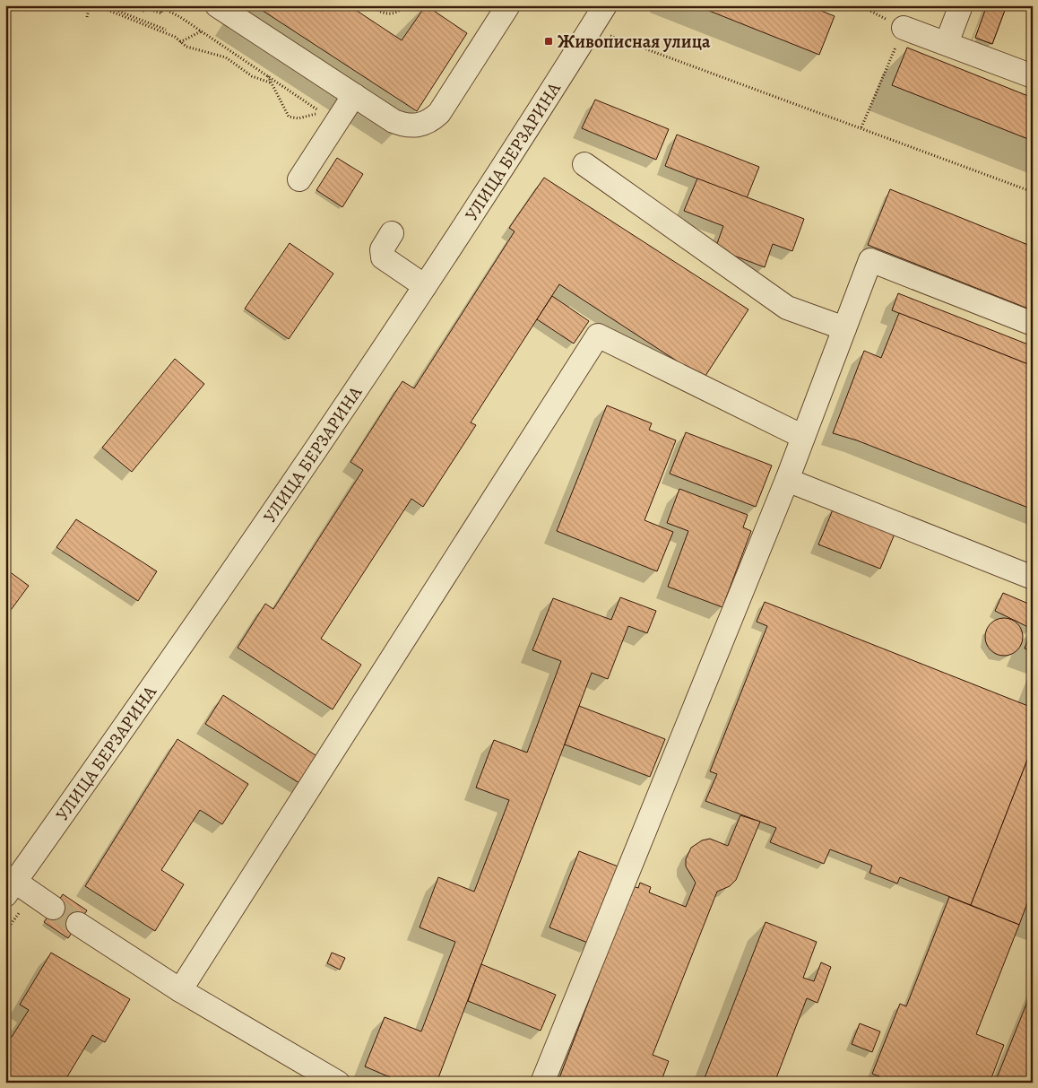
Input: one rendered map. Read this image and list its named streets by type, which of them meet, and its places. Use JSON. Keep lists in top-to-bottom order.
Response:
{
  "streets": {
    "street": ["УЛИЦА БЕРЗАРИНА"]
  },
  "places": {
    "transit": ["Живописная улица"]
  }
}
